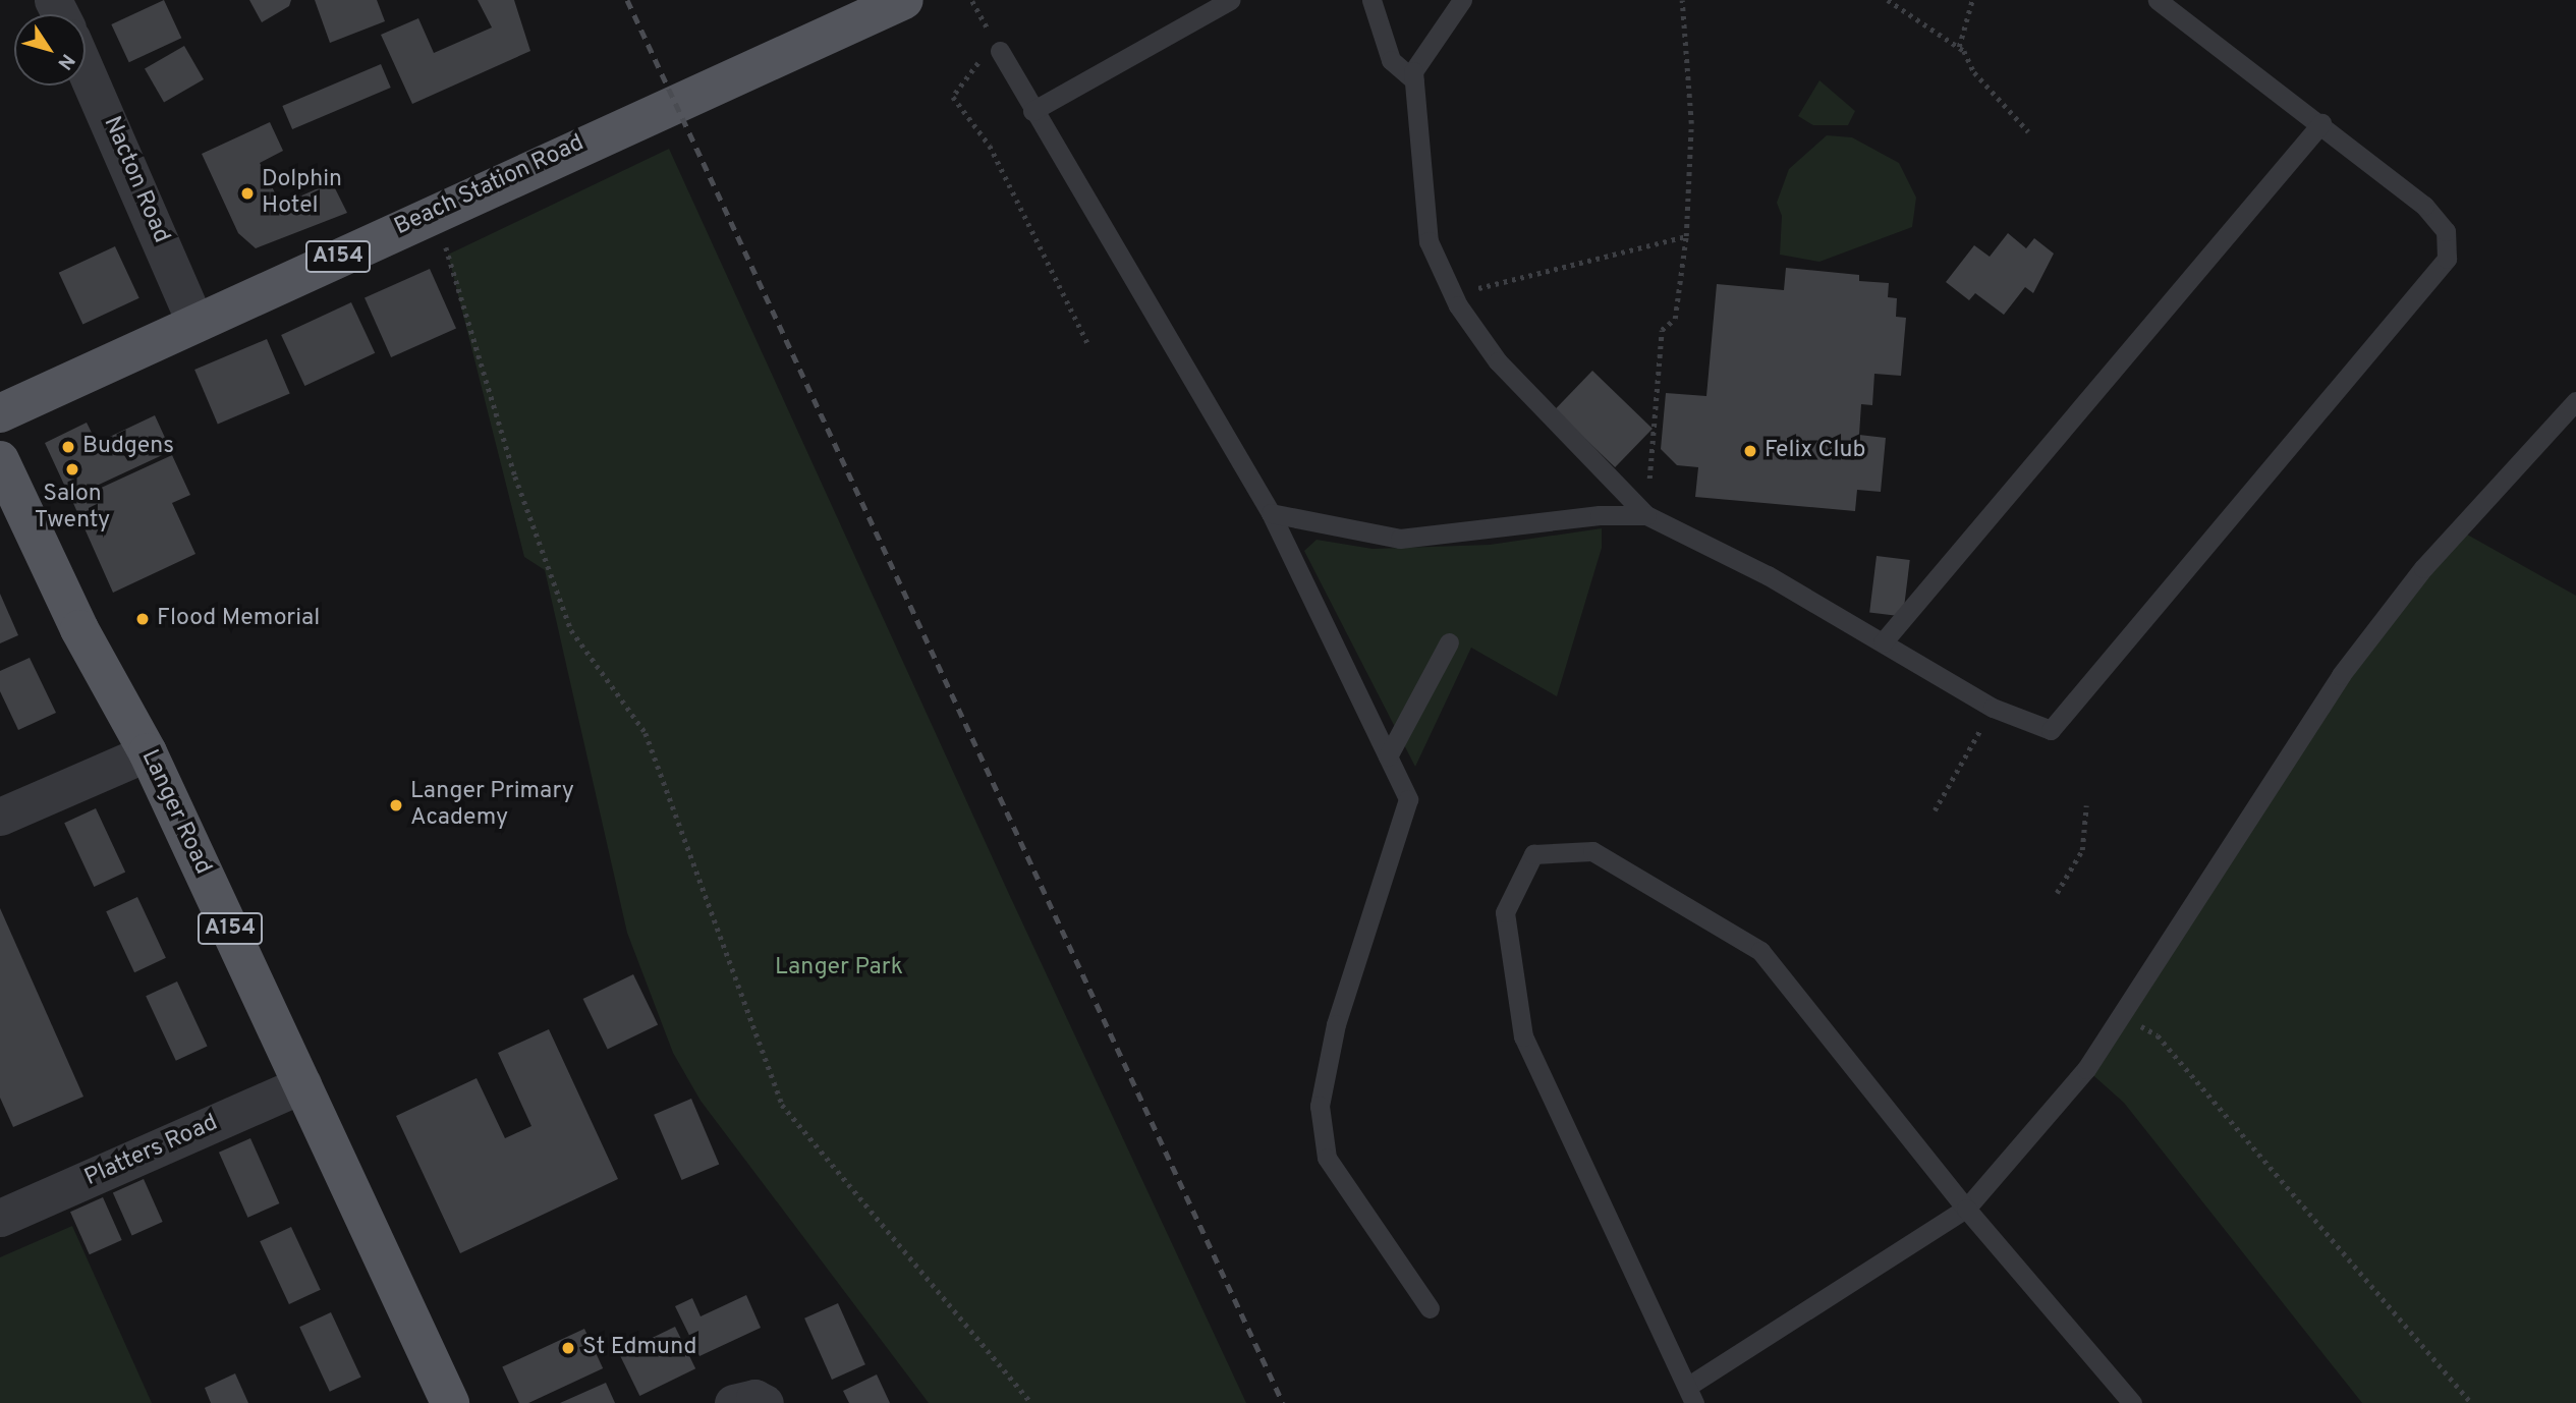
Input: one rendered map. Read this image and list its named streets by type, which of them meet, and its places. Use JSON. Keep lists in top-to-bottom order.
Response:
{
  "streets": {
    "main road": ["Beach Station Road", "A154", "Langer Road"],
    "street": ["Nacton Road", "Platters Road"]
  },
  "crossings": [
    ["Nacton Road", "Beach Station Road"],
    ["Langer Road", "Platters Road"]
  ],
  "parks": ["Langer Park"],
  "places": [
    "Dolphin Hotel",
    "Budgens",
    "Felix Club",
    "Salon Twenty",
    "Flood Memorial",
    "Langer Primary Academy",
    "St Edmund"
  ],
  "north": "bottom right"
}
